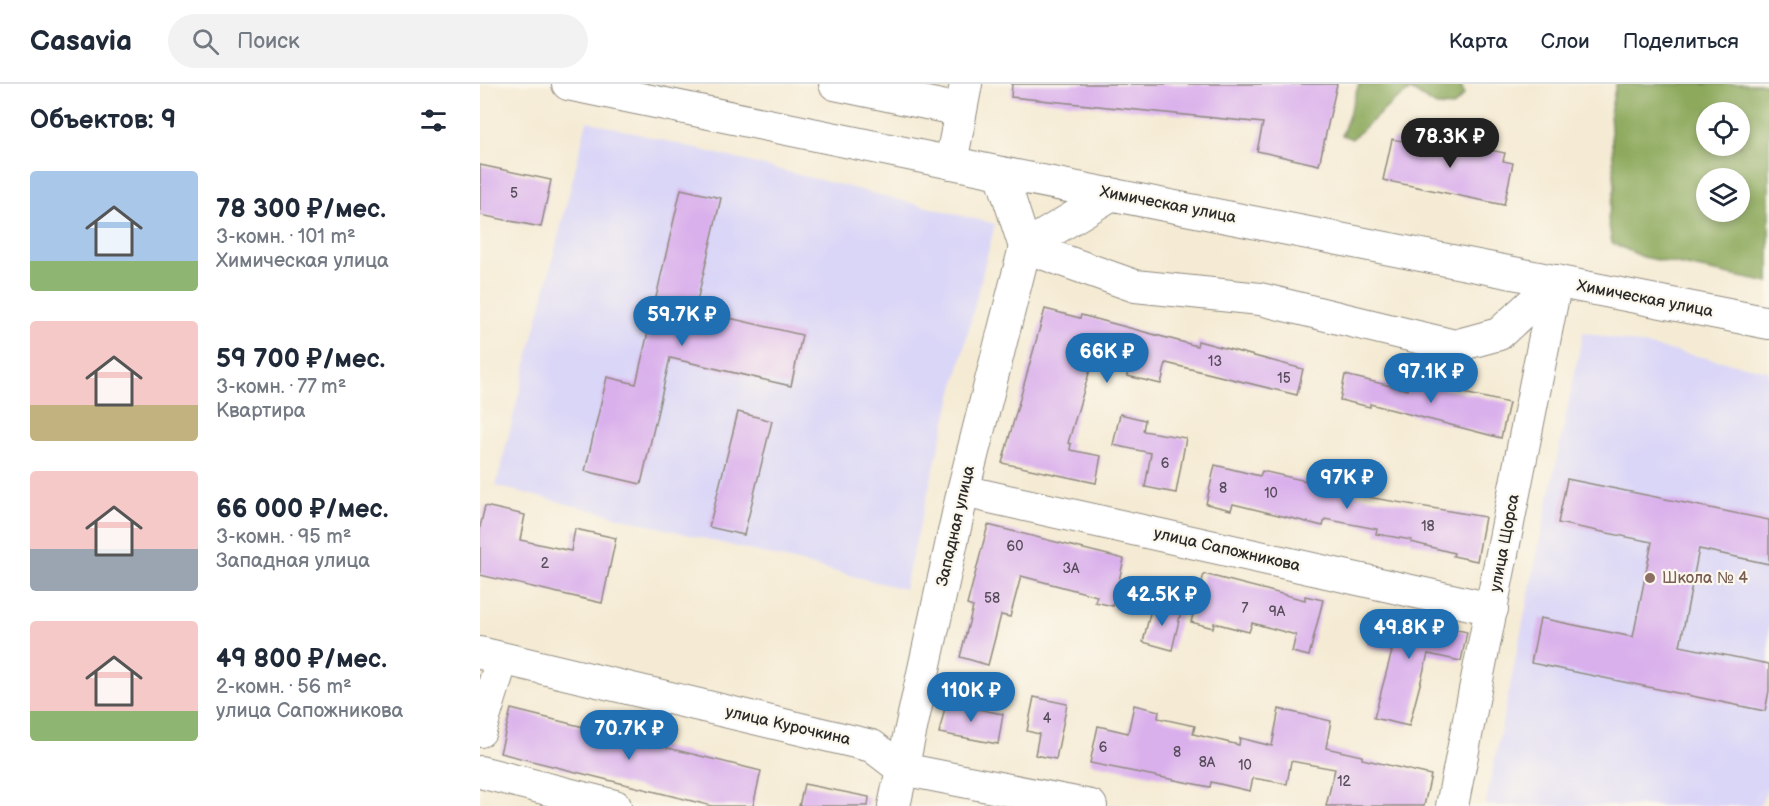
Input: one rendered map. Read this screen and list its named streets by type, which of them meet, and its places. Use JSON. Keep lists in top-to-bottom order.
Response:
{
  "streets": {
    "street": [
      "Химическая улица",
      "Западная улица",
      "улица Щорса",
      "улица Сапожникова",
      "улица Курочкина"
    ]
  },
  "crossings": [
    ["Химическая улица", "улица Щорса"],
    ["Западная улица", "улица Сапожникова"],
    ["Западная улица", "улица Курочкина"],
    ["улица Щорса", "улица Сапожникова"]
  ],
  "places": ["Школа № 4"],
  "house_numbers": [
    "5",
    "13",
    "15",
    "6",
    "8",
    "10",
    "18",
    "60",
    "2",
    "3А",
    "58",
    "7",
    "9А",
    "4",
    "6",
    "8",
    "8А",
    "10",
    "12"
  ],
  "page": {
    "header": "Casavia",
    "search": "Поиск",
    "nav": ["Карта", "Слои", "Поделиться"],
    "heading": "Объектов: 9",
    "price": [
      "78.3K ₽",
      "59.7K ₽",
      "66K ₽",
      "97.1K ₽",
      "97K ₽",
      "42.5K ₽",
      "49.8K ₽",
      "110K ₽",
      "70.7K ₽"
    ],
    "list": [
      {
        "name": "78 300 ₽/мес.",
        "note": "3-комн. · 101 m² · Химическая улица"
      },
      {
        "name": "59 700 ₽/мес.",
        "note": "3-комн. · 77 m² · Квартира"
      },
      {
        "name": "66 000 ₽/мес.",
        "note": "3-комн. · 95 m² · Западная улица"
      },
      {
        "name": "49 800 ₽/мес.",
        "note": "2-комн. · 56 m² · улица Сапожникова"
      }
    ]
  }
}
